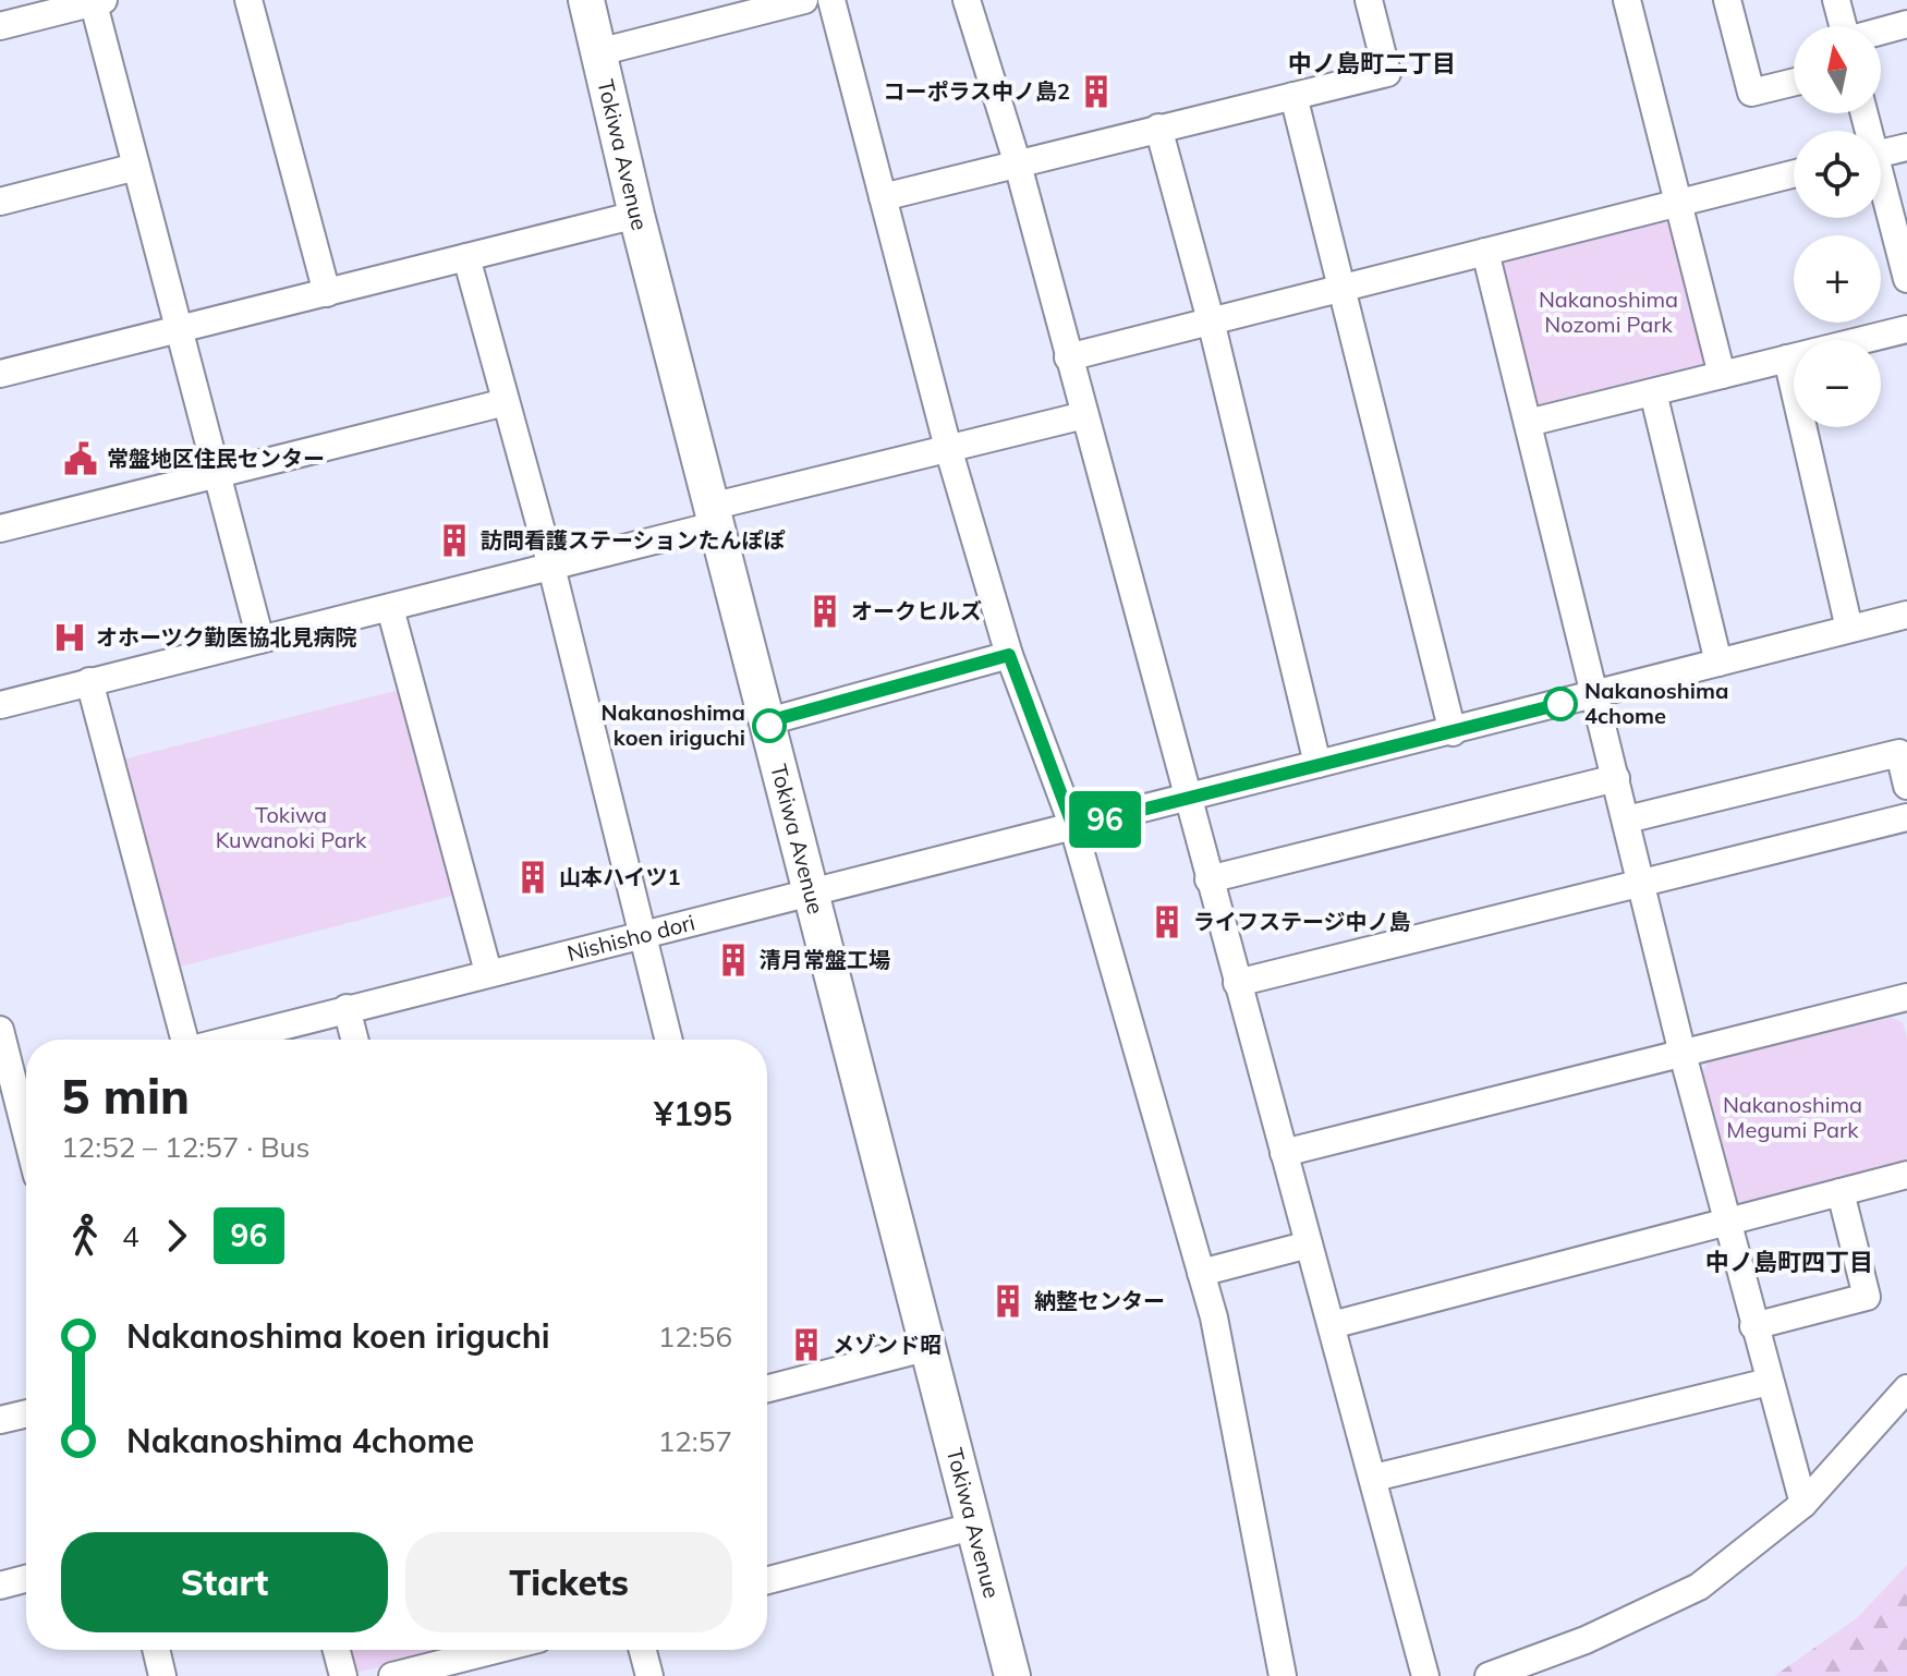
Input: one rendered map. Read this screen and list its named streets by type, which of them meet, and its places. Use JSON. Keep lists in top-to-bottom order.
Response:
{
  "streets": {
    "main road": ["Tokiwa Avenue"],
    "street": ["Nishisho dori"]
  },
  "crossings": [
    ["Tokiwa Avenue", "Nishisho dori"]
  ],
  "districts": ["中ノ島町二丁目", "中ノ島町四丁目"],
  "parks": ["Nakanoshima Nozomi Park", "Tokiwa Kuwanoki Park", "Nakanoshima Megumi Park"],
  "places": {
    "building": [
      "コーポラス中ノ島2",
      "訪問看護ステーションたんぽぽ",
      "オークヒルズ",
      "山本ハイツ1",
      "ライフステージ中ノ島",
      "清月常盤工場",
      "納整センター",
      "メゾンド昭"
    ],
    "public building": ["常盤地区住民センター"],
    "hospital": ["オホーツク勤医協北見病院"],
    "other": ["Nakanoshima 4chome", "Nakanoshima koen iriguchi"]
  },
  "lines": ["bus line 96"],
  "north": "top",
  "page": {
    "on_map": "96",
    "map_buttons": ["+", "−"],
    "heading": ["5 min", "12:52 – 12:57 · Bus", "¥195"],
    "legs": ["4", "96"],
    "list": [
      {
        "name": "Nakanoshima koen iriguchi",
        "value": "12:56"
      },
      {
        "name": "Nakanoshima 4chome",
        "value": "12:57"
      }
    ],
    "buttons": ["Start", "Tickets"]
  }
}
